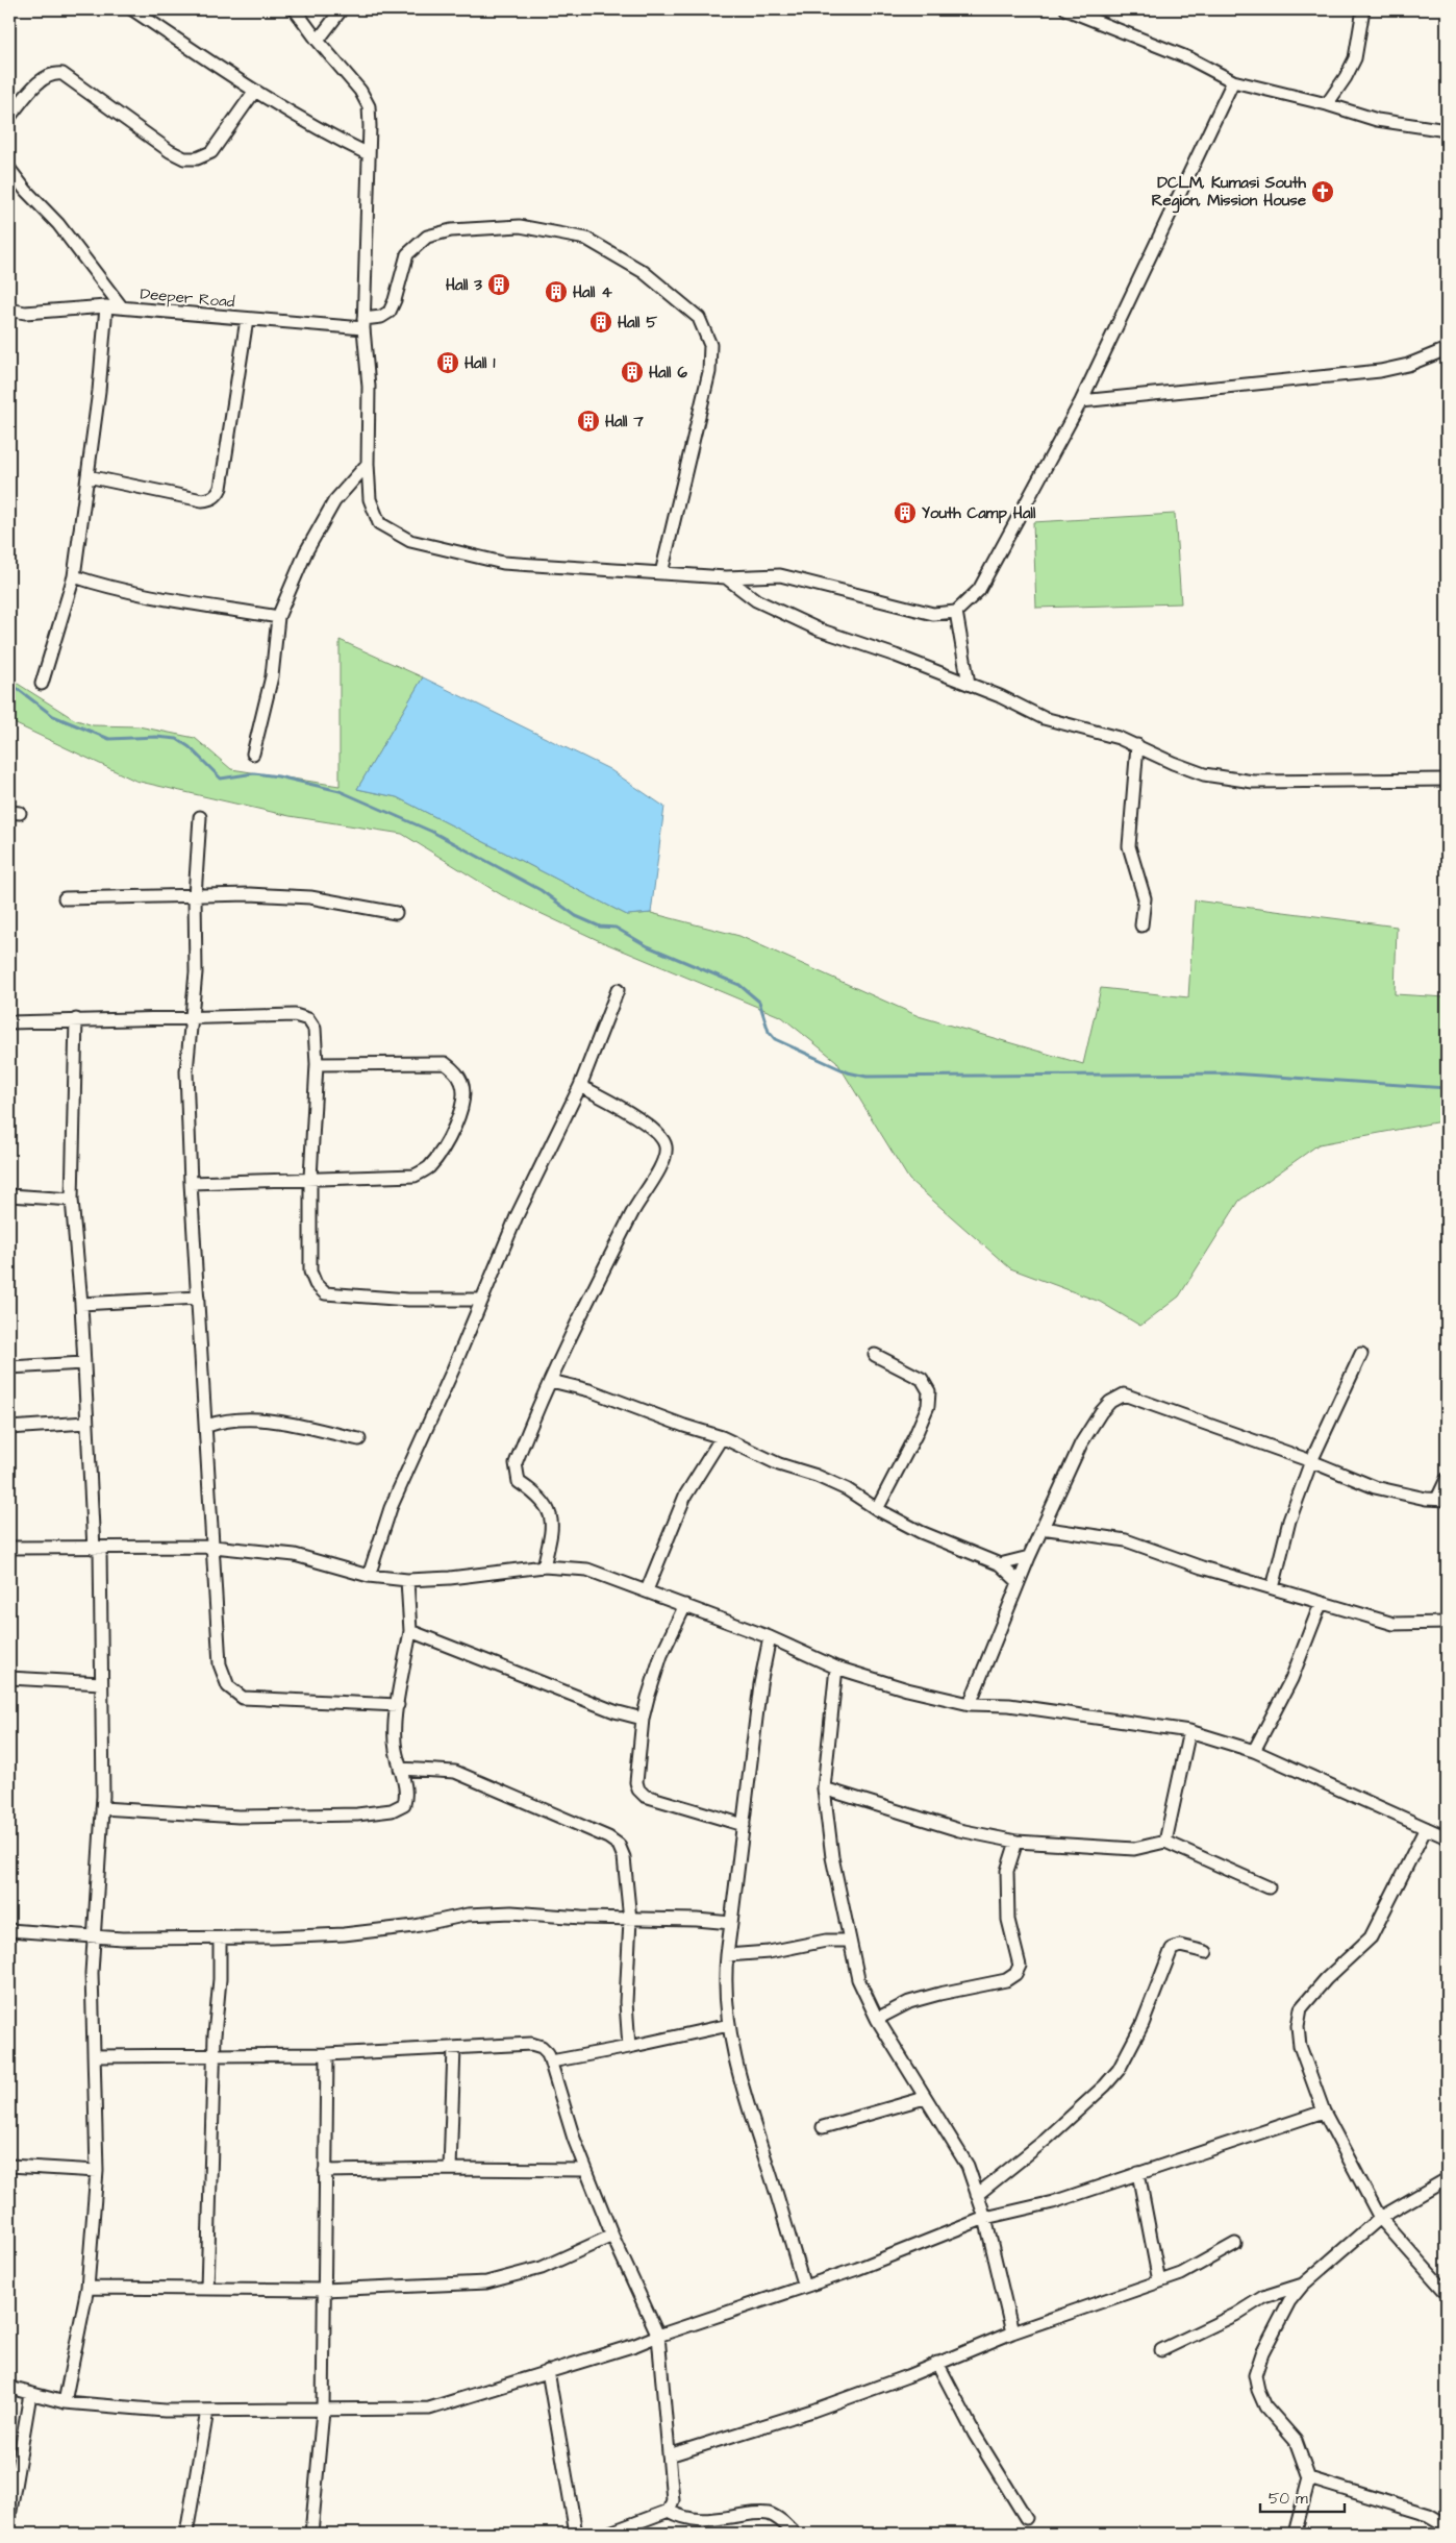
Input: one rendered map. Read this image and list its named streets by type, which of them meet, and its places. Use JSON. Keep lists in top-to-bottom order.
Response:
{
  "streets": {
    "street": ["Deeper Road"]
  },
  "places": {
    "church": ["DCLM, Kumasi South Region, Mission House"],
    "building": [
      "Hall 3",
      "Hall 4",
      "Hall 5",
      "Hall 1",
      "Hall 6",
      "Hall 7",
      "Youth Camp Hall"
    ]
  },
  "scale_bar": "50 m"
}
